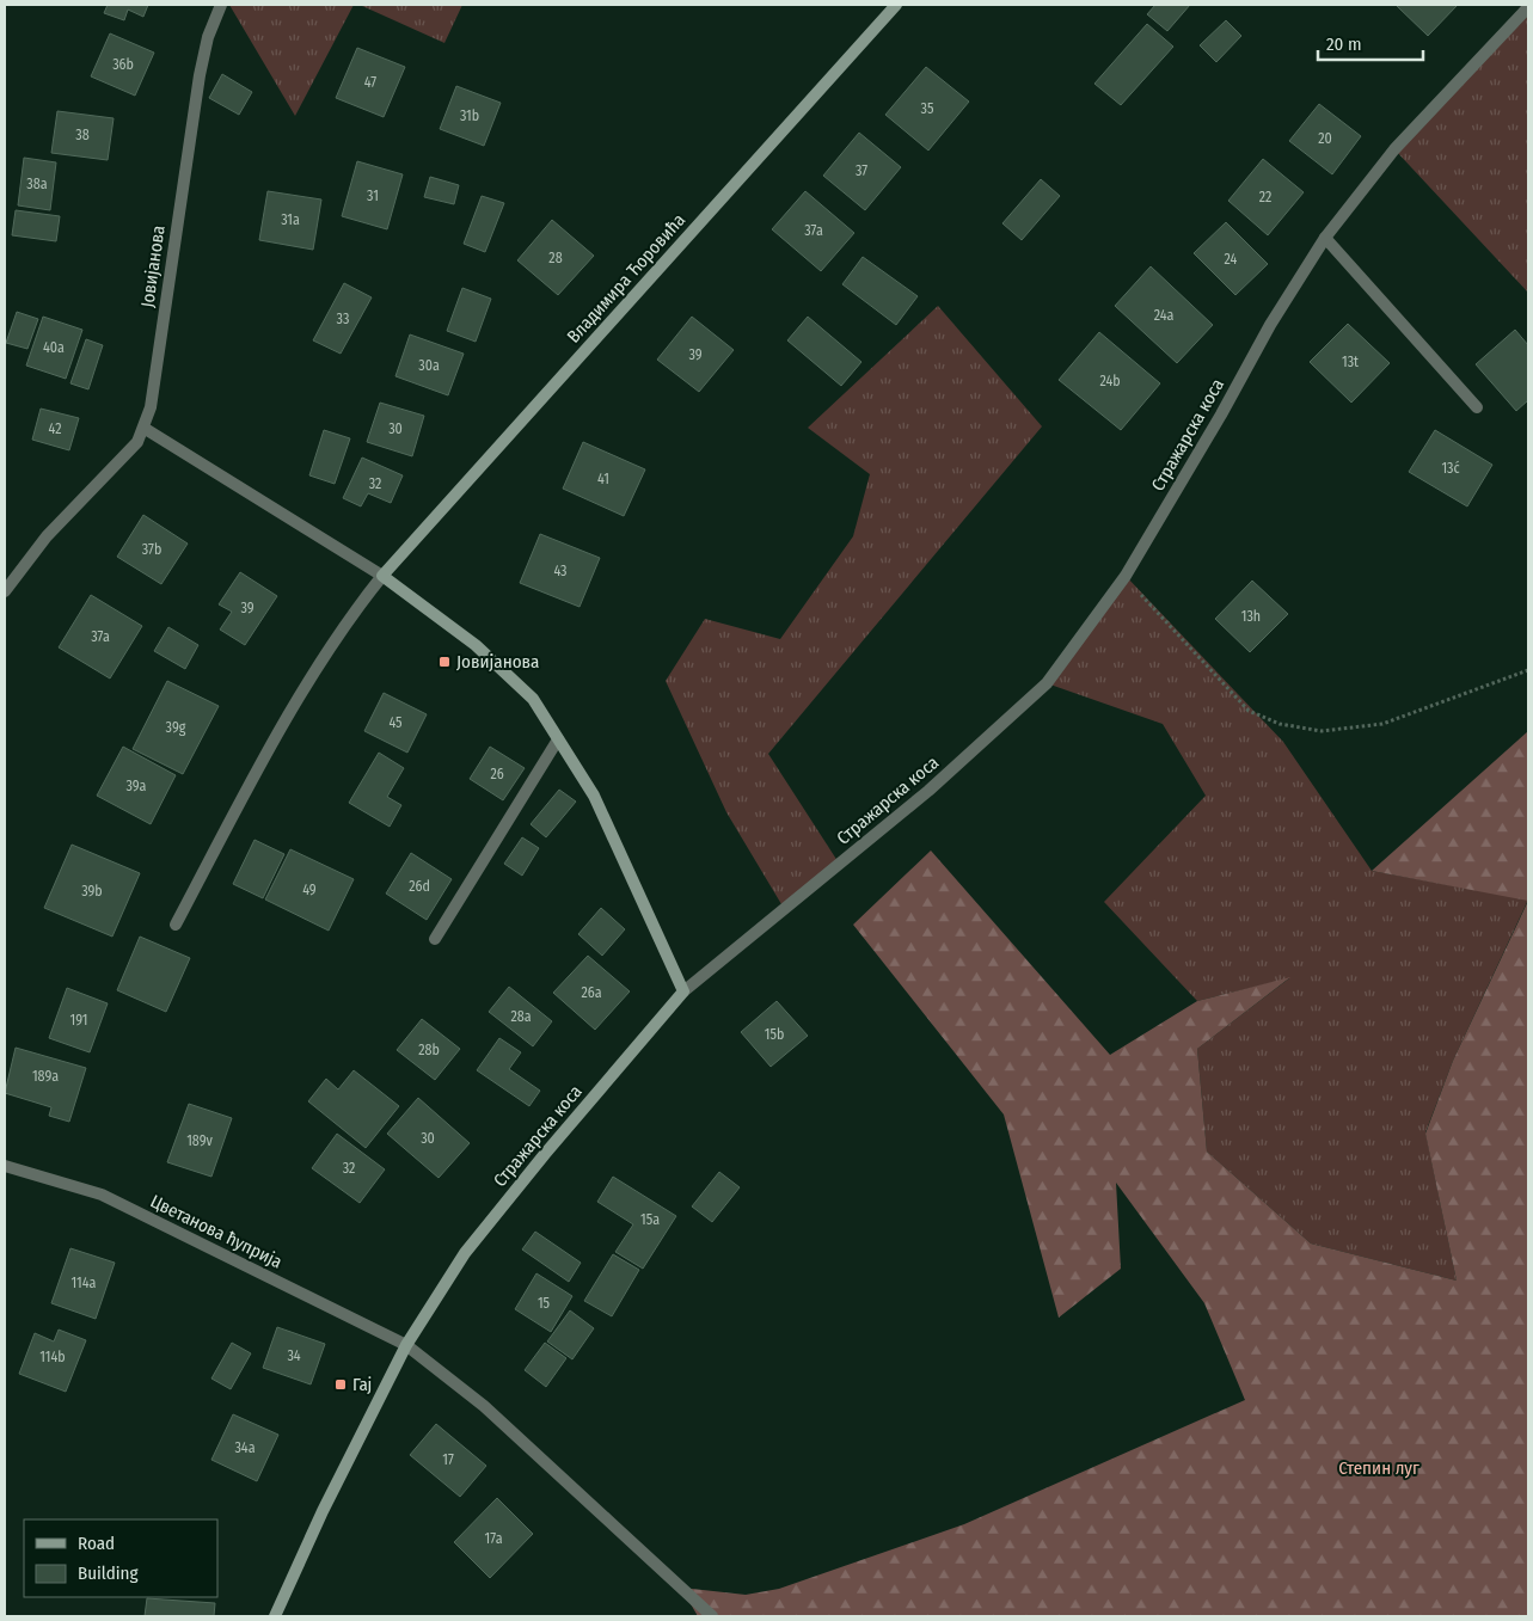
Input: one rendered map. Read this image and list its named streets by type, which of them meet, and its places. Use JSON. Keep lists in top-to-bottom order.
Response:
{
  "streets": {
    "street": [
      "Јовијанова",
      "Владимира Ћоровића",
      "Стражарска коса",
      "Цветанова ћуприја"
    ]
  },
  "crossings": [
    ["Стражарска коса", "Цветанова ћуприја"]
  ],
  "parks": ["Степин луг"],
  "places": {
    "transit": ["Јовијанова", "Гај"]
  },
  "house_numbers": [
    "36b",
    "47",
    "35",
    "31b",
    "38",
    "20",
    "37",
    "38a",
    "31",
    "22",
    "31a",
    "37a",
    "28",
    "24",
    "24a",
    "33",
    "40a",
    "39",
    "13t",
    "30a",
    "24b",
    "42",
    "30",
    "13ć",
    "41",
    "32",
    "37b",
    "43",
    "39",
    "13h",
    "37a",
    "45",
    "39g",
    "26",
    "39a",
    "26d",
    "49",
    "39b",
    "26a",
    "28a",
    "191",
    "15b",
    "28b",
    "189a",
    "30",
    "189v",
    "32",
    "15a",
    "114a",
    "15",
    "34",
    "114b",
    "34a",
    "17",
    "17a"
  ],
  "legend": ["Road", "Building"],
  "scale_bar": "20 m"
}
